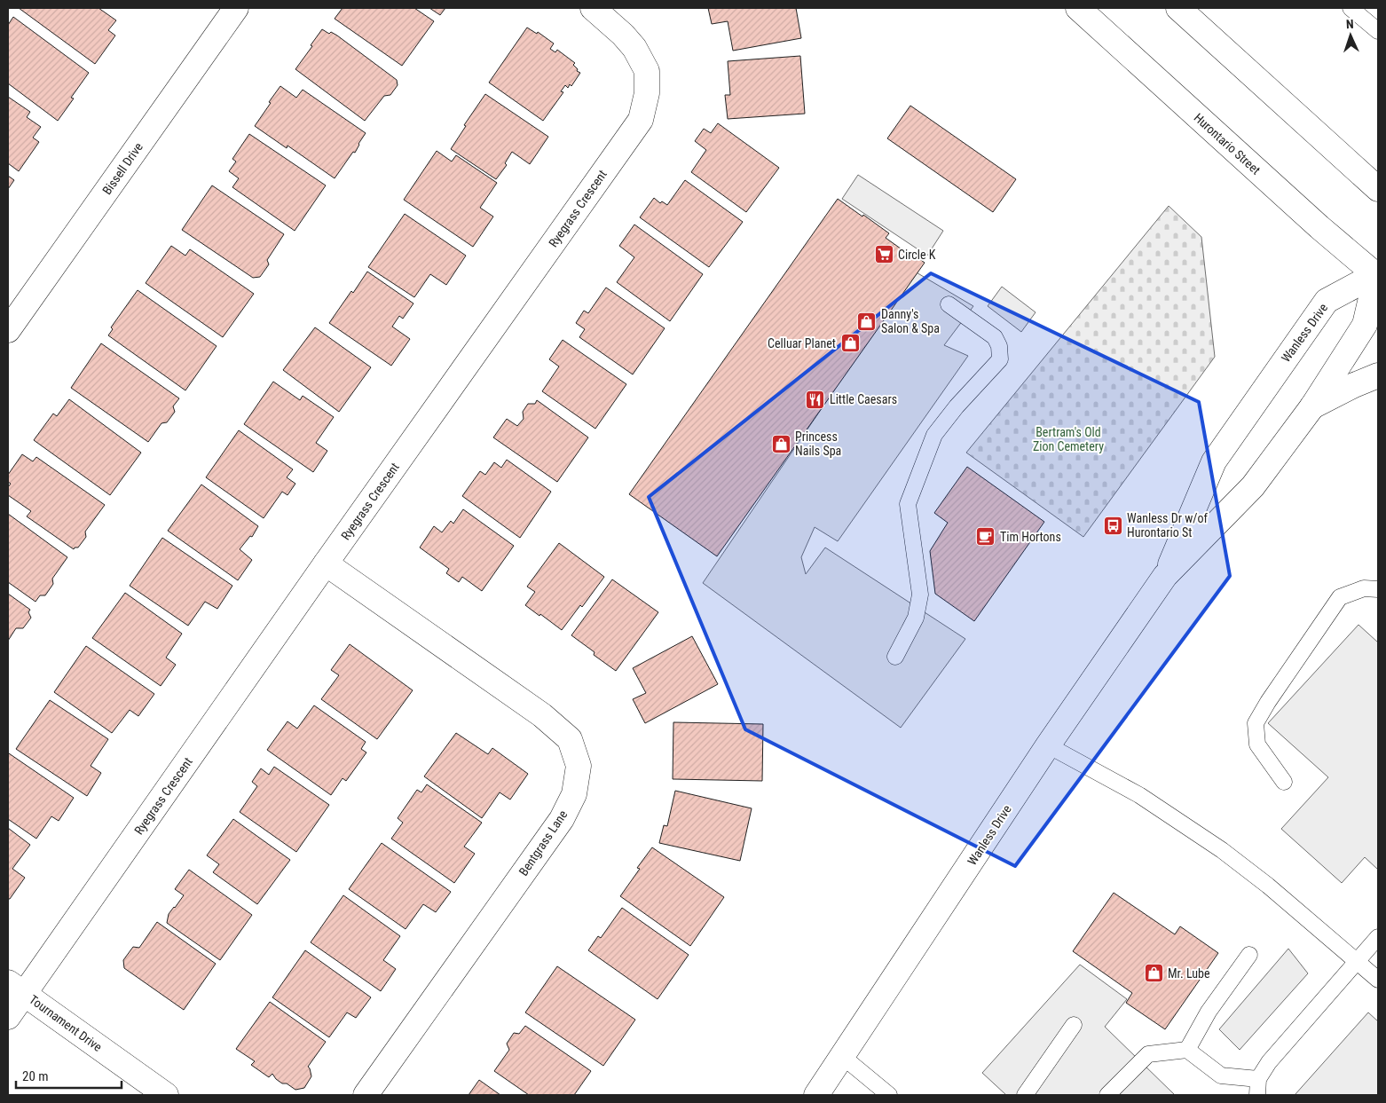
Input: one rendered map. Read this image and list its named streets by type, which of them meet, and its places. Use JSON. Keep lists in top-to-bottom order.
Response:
{
  "streets": {
    "street": [
      "Hurontario Street",
      "Bissell Drive",
      "Ryegrass Crescent",
      "Wanless Drive",
      "Bentgrass Lane",
      "Tournament Drive"
    ]
  },
  "crossings": [
    ["Hurontario Street", "Wanless Drive"],
    ["Ryegrass Crescent", "Bentgrass Lane"],
    ["Ryegrass Crescent", "Tournament Drive"]
  ],
  "parks": ["Bertram's Old Zion Cemetery"],
  "places": {
    "supermarket": ["Circle K"],
    "shop": [
      "Danny's Salon & Spa",
      "Celluar Planet",
      "Princess Nails Spa",
      "Mr. Lube"
    ],
    "restaurant": ["Little Caesars"],
    "bus stop": ["Wanless Dr w/of Hurontario St"],
    "cafe": ["Tim Hortons"]
  },
  "scale_bar": "20 m",
  "north": "top"
}
